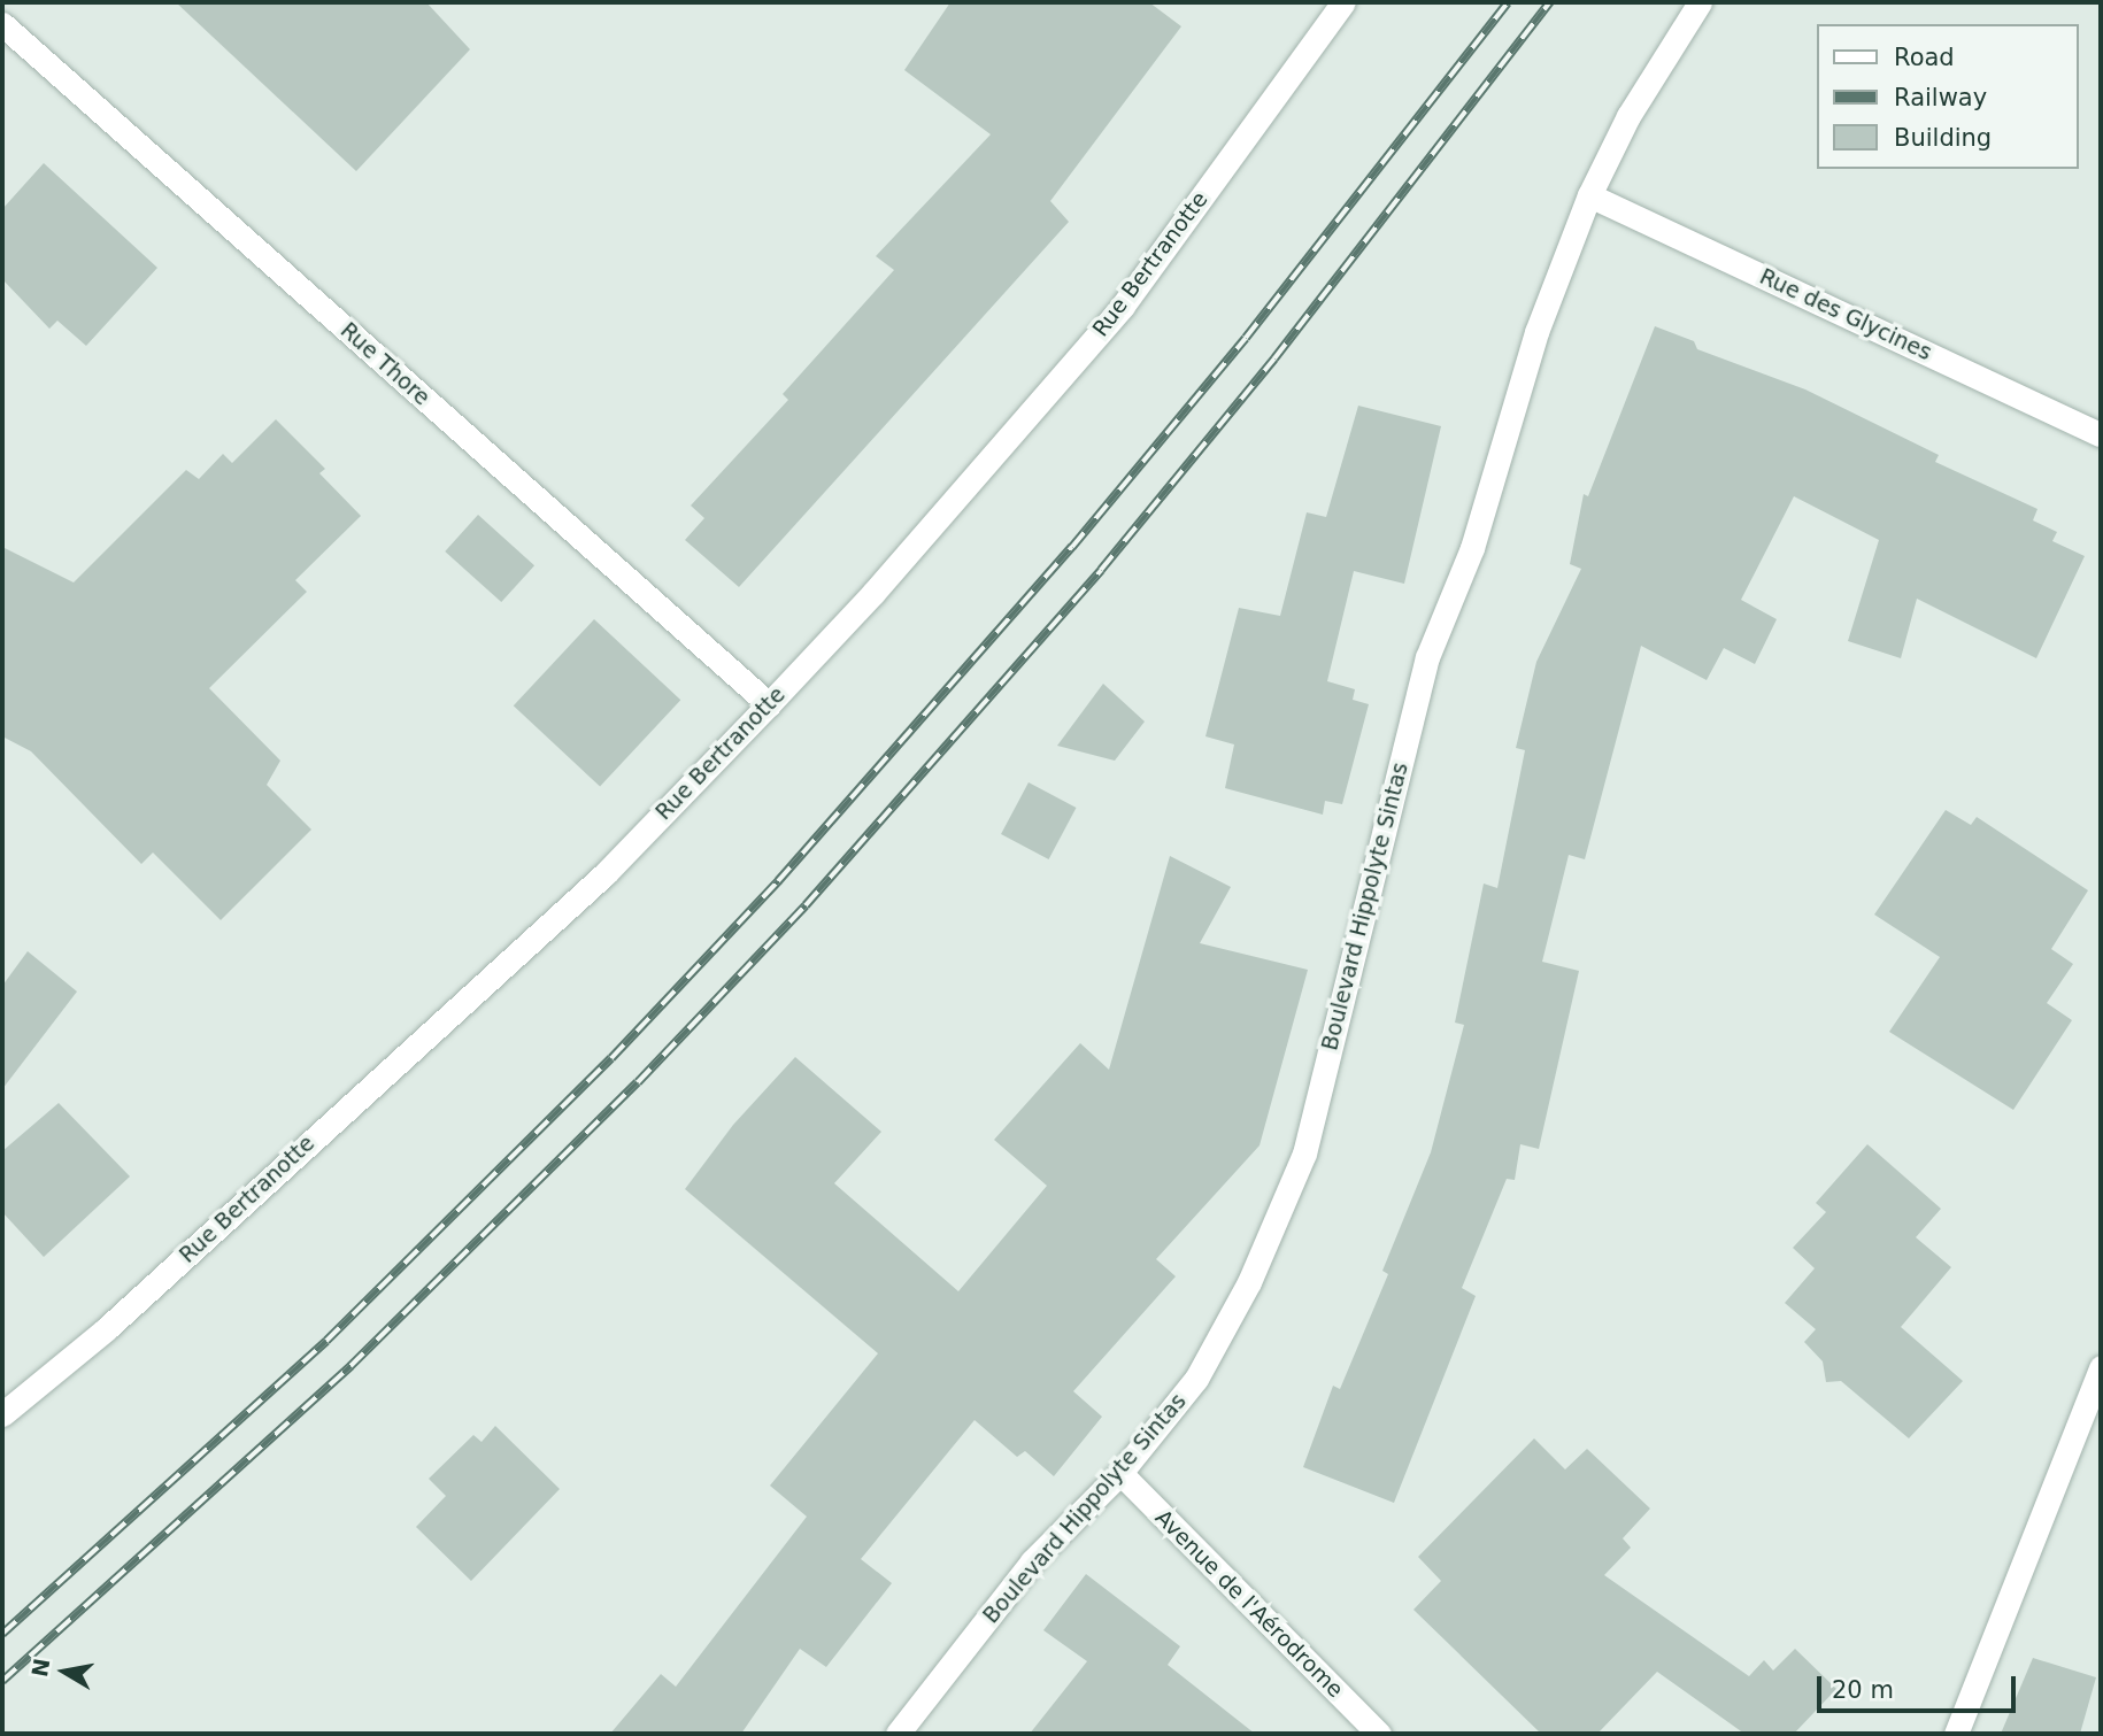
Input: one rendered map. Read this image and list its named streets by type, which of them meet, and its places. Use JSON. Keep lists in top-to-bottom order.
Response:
{
  "streets": {
    "street": [
      "Rue Bertranotte",
      "Rue des Glycines",
      "Rue Thore",
      "Boulevard Hippolyte Sintas",
      "Avenue de l'Aérodrome"
    ]
  },
  "crossings": [
    ["Rue Bertranotte", "Rue Thore"],
    ["Rue des Glycines", "Boulevard Hippolyte Sintas"],
    ["Boulevard Hippolyte Sintas", "Avenue de l'Aérodrome"]
  ],
  "legend": ["Road", "Railway", "Building"],
  "scale_bar": "20 m",
  "north": "left"
}
